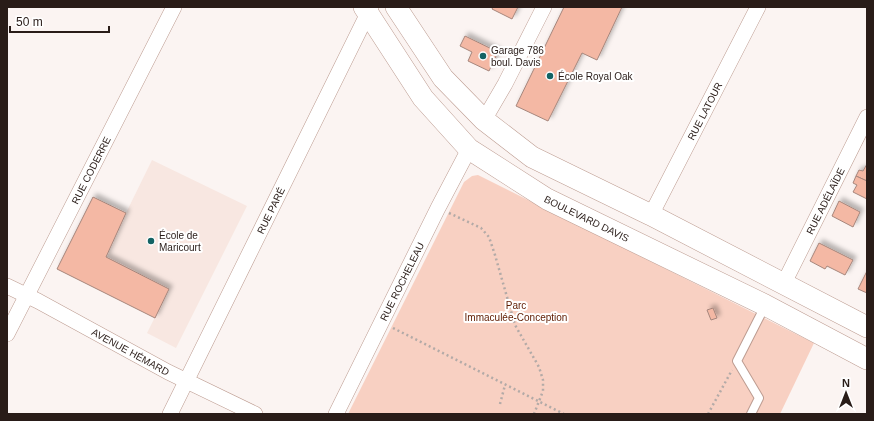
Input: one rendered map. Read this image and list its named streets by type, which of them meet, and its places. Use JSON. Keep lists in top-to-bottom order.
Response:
{
  "streets": {
    "street": [
      "RUE LATOUR",
      "RUE CODERRE",
      "RUE ADÉLAÏDE",
      "RUE PARÉ",
      "BOULEVARD DAVIS",
      "RUE ROCHELEAU",
      "AVENUE HÉMARD"
    ]
  },
  "crossings": [
    ["RUE CODERRE", "AVENUE HÉMARD"],
    ["RUE PARÉ", "BOULEVARD DAVIS"],
    ["RUE PARÉ", "AVENUE HÉMARD"],
    ["BOULEVARD DAVIS", "RUE ROCHELEAU"]
  ],
  "parks": ["Parc Immaculée-Conception"],
  "places": ["Garage 786 boul. Davis", "École Royal Oak", "École de Maricourt"],
  "scale_bar": "50 m",
  "north": "top"
}
